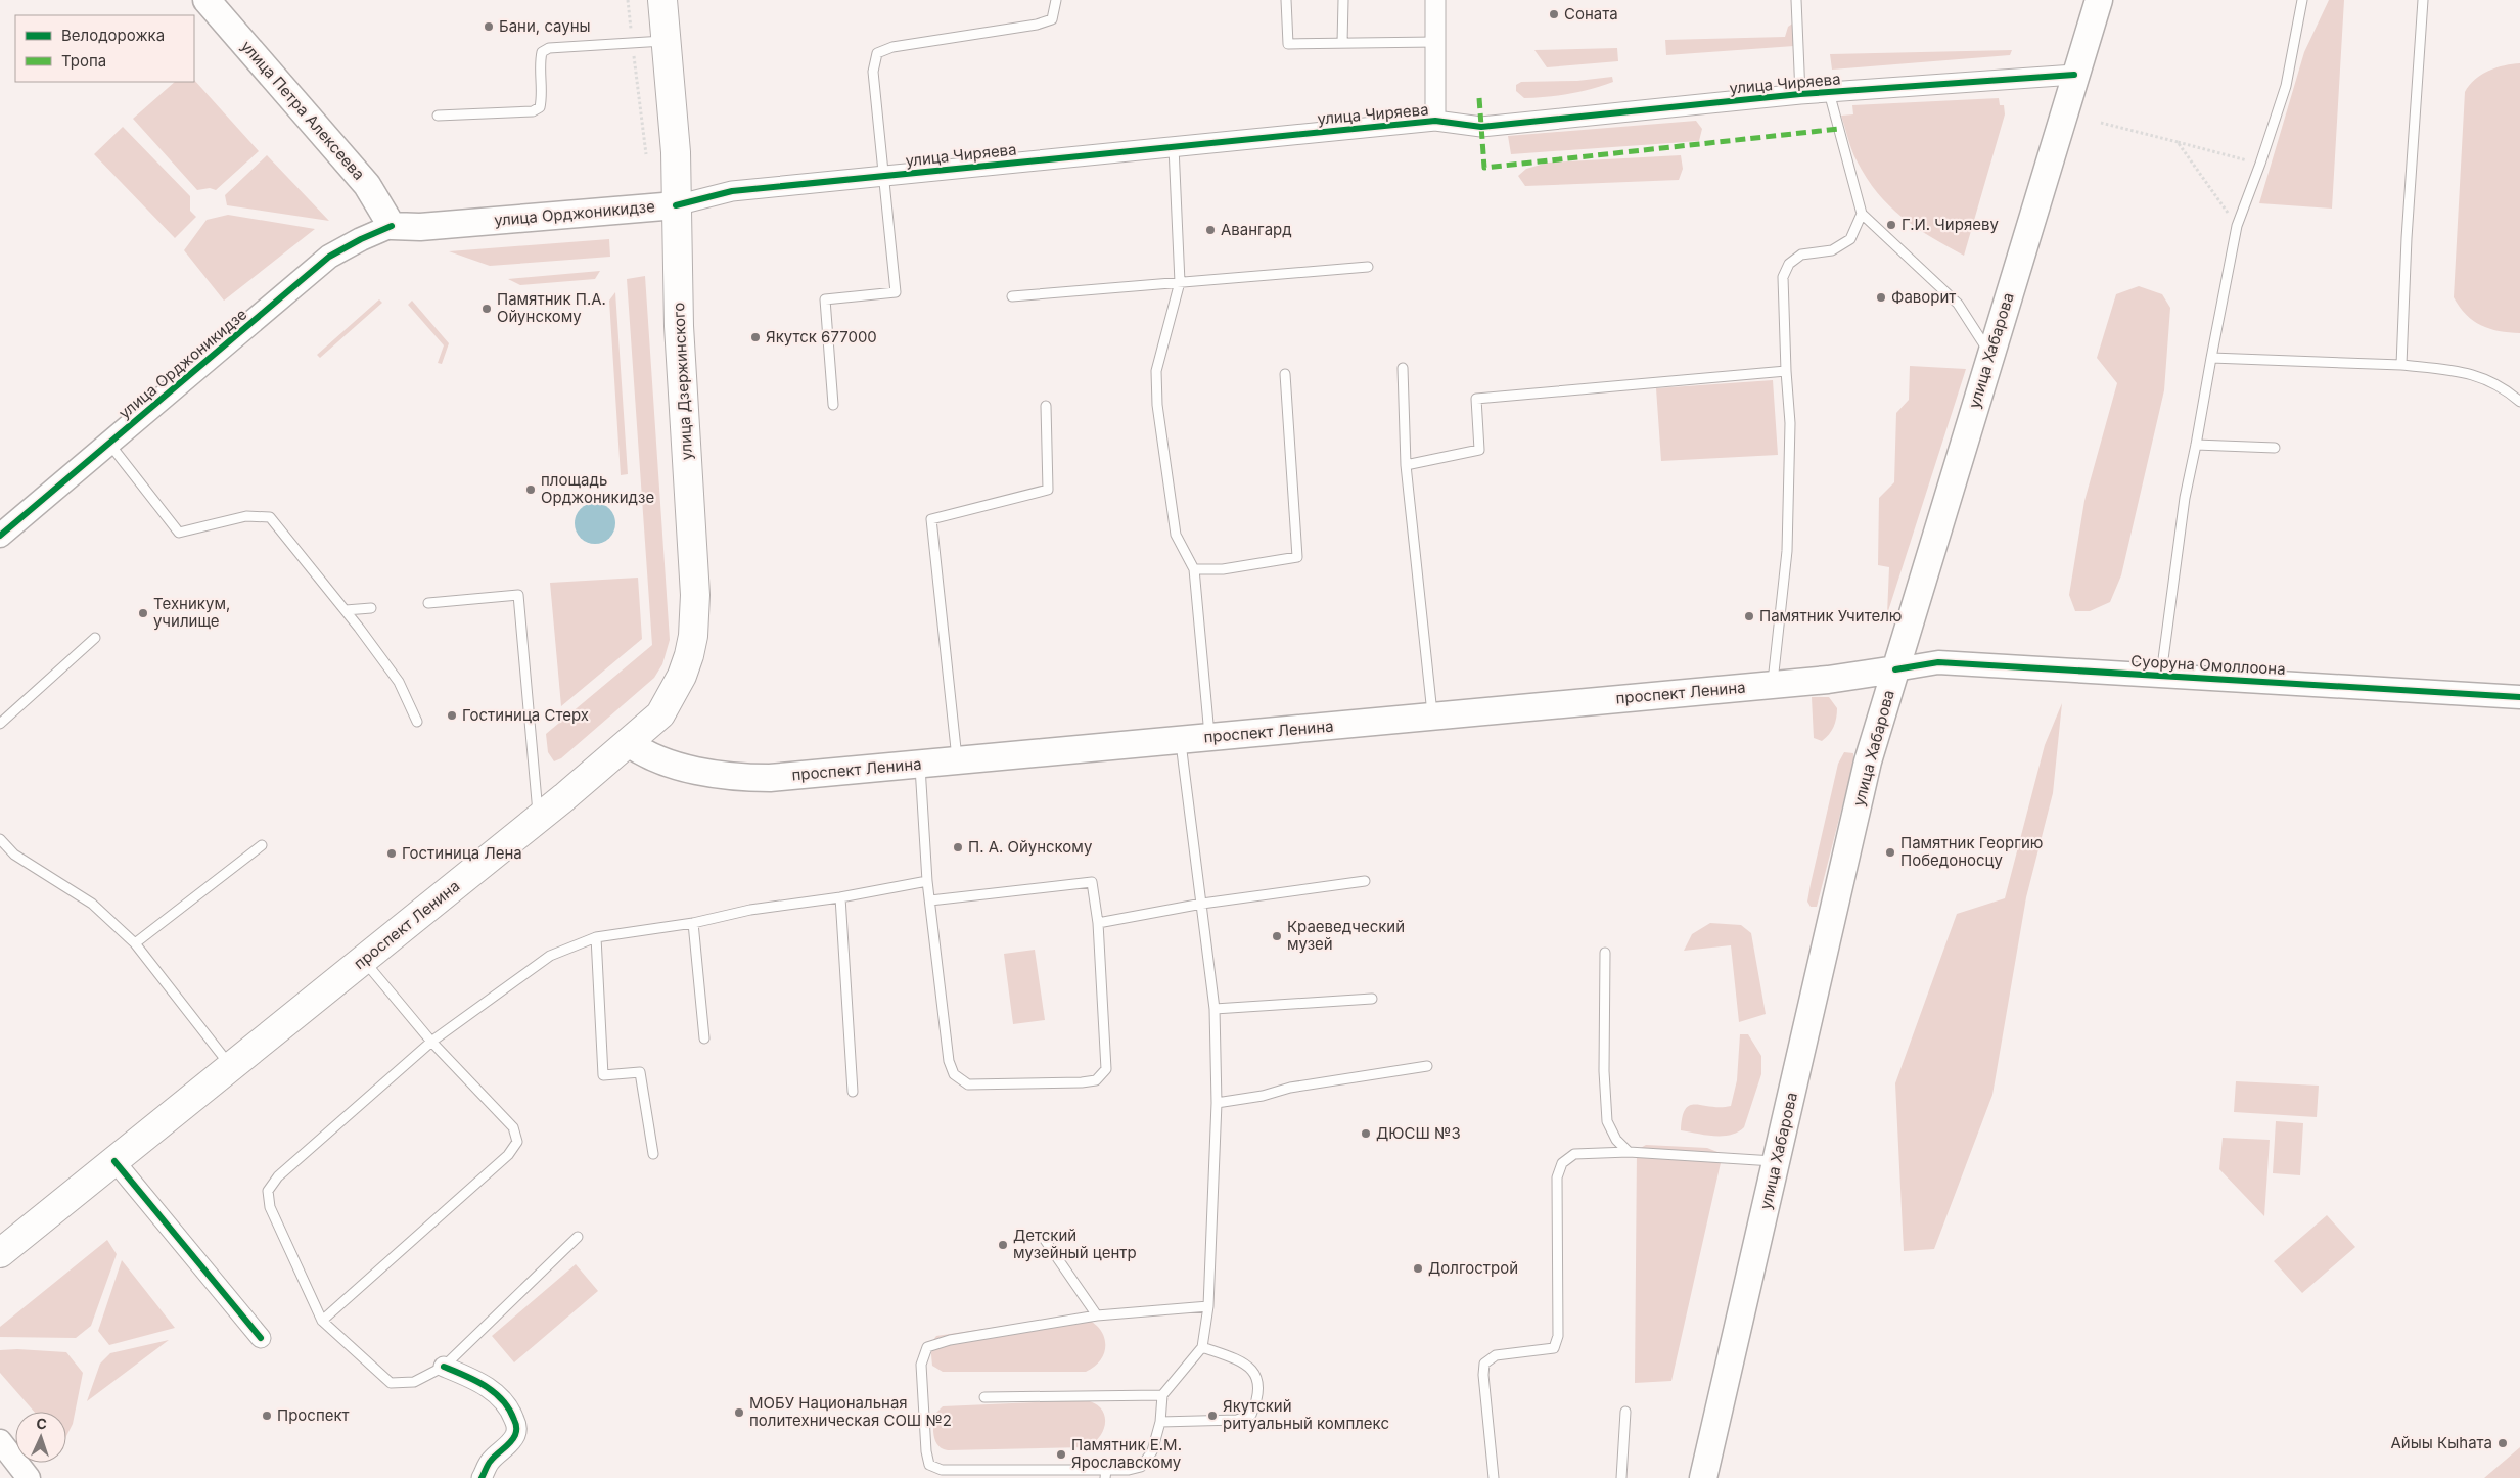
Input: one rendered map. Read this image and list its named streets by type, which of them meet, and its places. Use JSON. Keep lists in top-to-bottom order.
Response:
{
  "streets": {
    "main road": [
      "улица Петра Алексеева",
      "улица Орджоникидзе",
      "улица Хабарова",
      "улица Дзержинского",
      "проспект Ленина"
    ],
    "street": ["улица Чиряева", "Суоруна Омоллоона"]
  },
  "crossings": [
    ["улица Чиряева", "улица Орджоникидзе"],
    ["улица Чиряева", "улица Хабарова"],
    ["улица Чиряева", "улица Дзержинского"],
    ["улица Петра Алексеева", "улица Орджоникидзе"],
    ["улица Орджоникидзе", "улица Дзержинского"],
    ["улица Хабарова", "Суоруна Омоллоона"],
    ["улица Хабарова", "проспект Ленина"],
    ["улица Дзержинского", "проспект Ленина"],
    ["Суоруна Омоллоона", "проспект Ленина"]
  ],
  "places": [
    "Соната",
    "Бани, сауны",
    "Г.И. Чиряеву",
    "Авангард",
    "Фаворит",
    "Памятник П.А. Ойунскому",
    "Якутск 677000",
    "площадь Орджоникидзе",
    "Техникум, училище",
    "Памятник Учителю",
    "Гостиница Стерх",
    "П. А. Ойунскому",
    "Памятник Георгию Победоносцу",
    "Гостиница Лена",
    "Краеведческий музей",
    "ДЮСШ №3",
    "Детский музейный центр",
    "Долгострой",
    "МОБУ Национальная политехническая СОШ №2",
    "Проспект",
    "Якутский ритуальный комплекс",
    "Айыы Кыhата",
    "Памятник Е.М. Ярославскому"
  ],
  "legend": ["Велодорожка", "Тропа"],
  "north": "top"
}
